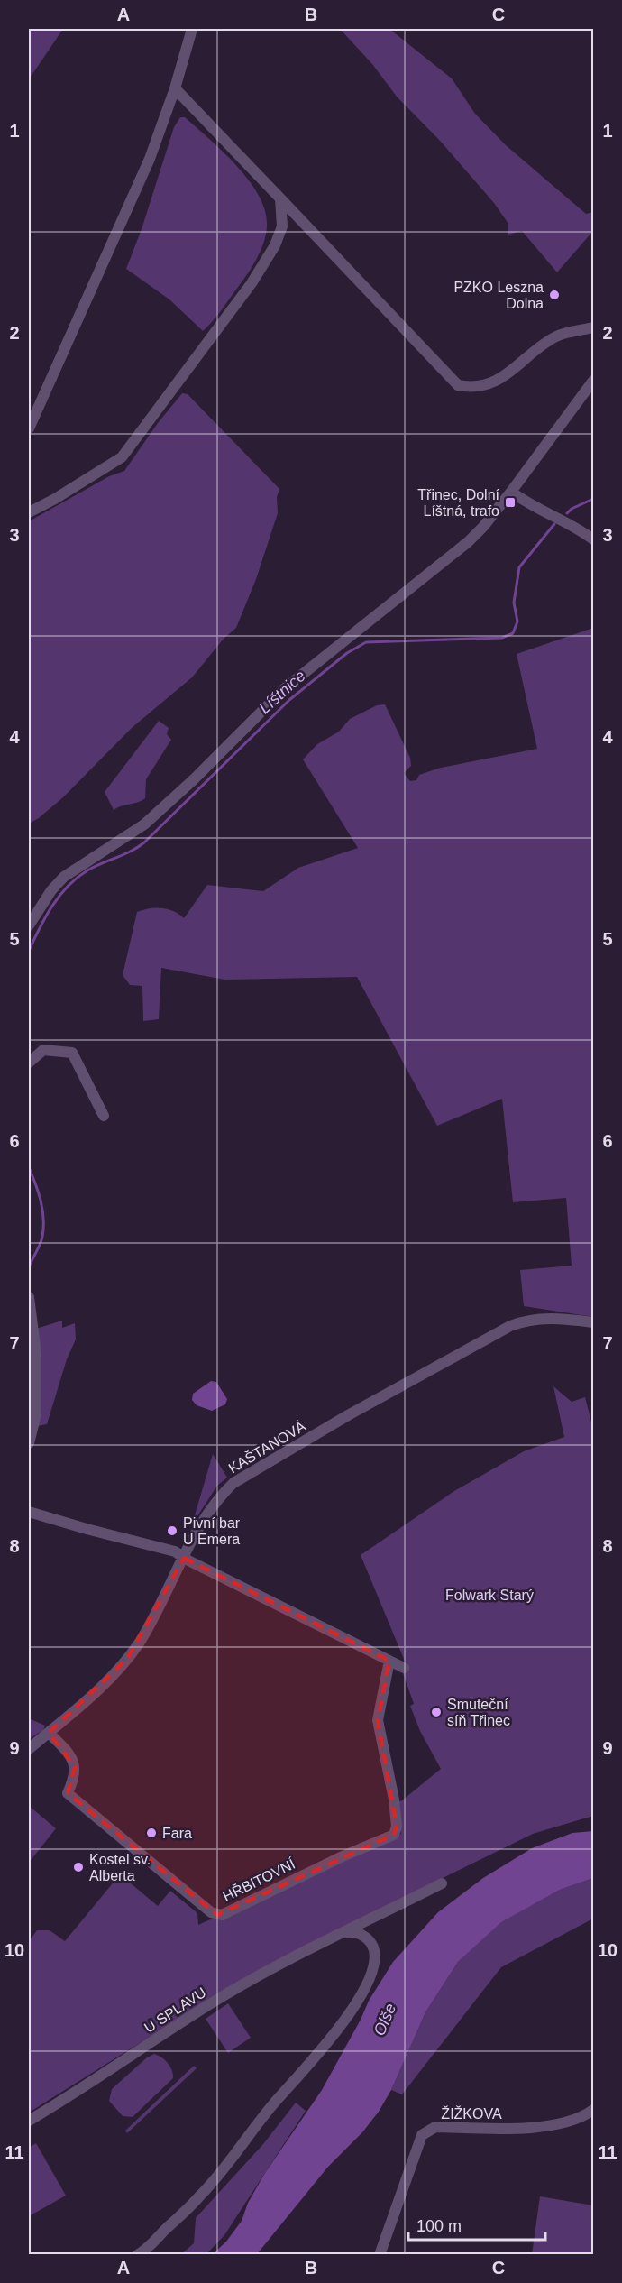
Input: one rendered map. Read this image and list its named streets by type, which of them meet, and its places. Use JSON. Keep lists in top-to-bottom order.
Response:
{
  "streets": {
    "street": [
      "KAŠTANOVÁ",
      "HŘBITOVNÍ",
      "U SPLAVU",
      "ŽIŽKOVA"
    ]
  },
  "crossings": [
    ["KAŠTANOVÁ", "HŘBITOVNÍ"]
  ],
  "water": ["Líštnice", "Olše"],
  "parks": ["Folwark Starý"],
  "places": {
    "other": [
      "PZKO Leszna Dolna",
      "Pivní bar U Emera",
      "Smuteční síň Třinec",
      "Fara",
      "Kostel sv. Alberta"
    ],
    "transit": ["Třinec, Dolní Líštná, trafo"]
  },
  "scale_bar": "100 m",
  "grid": {
    "columns": ["A", "B", "C"],
    "rows": [
      "1",
      "2",
      "3",
      "4",
      "5",
      "6",
      "7",
      "8",
      "9",
      "10",
      "11"
    ]
  }
}
